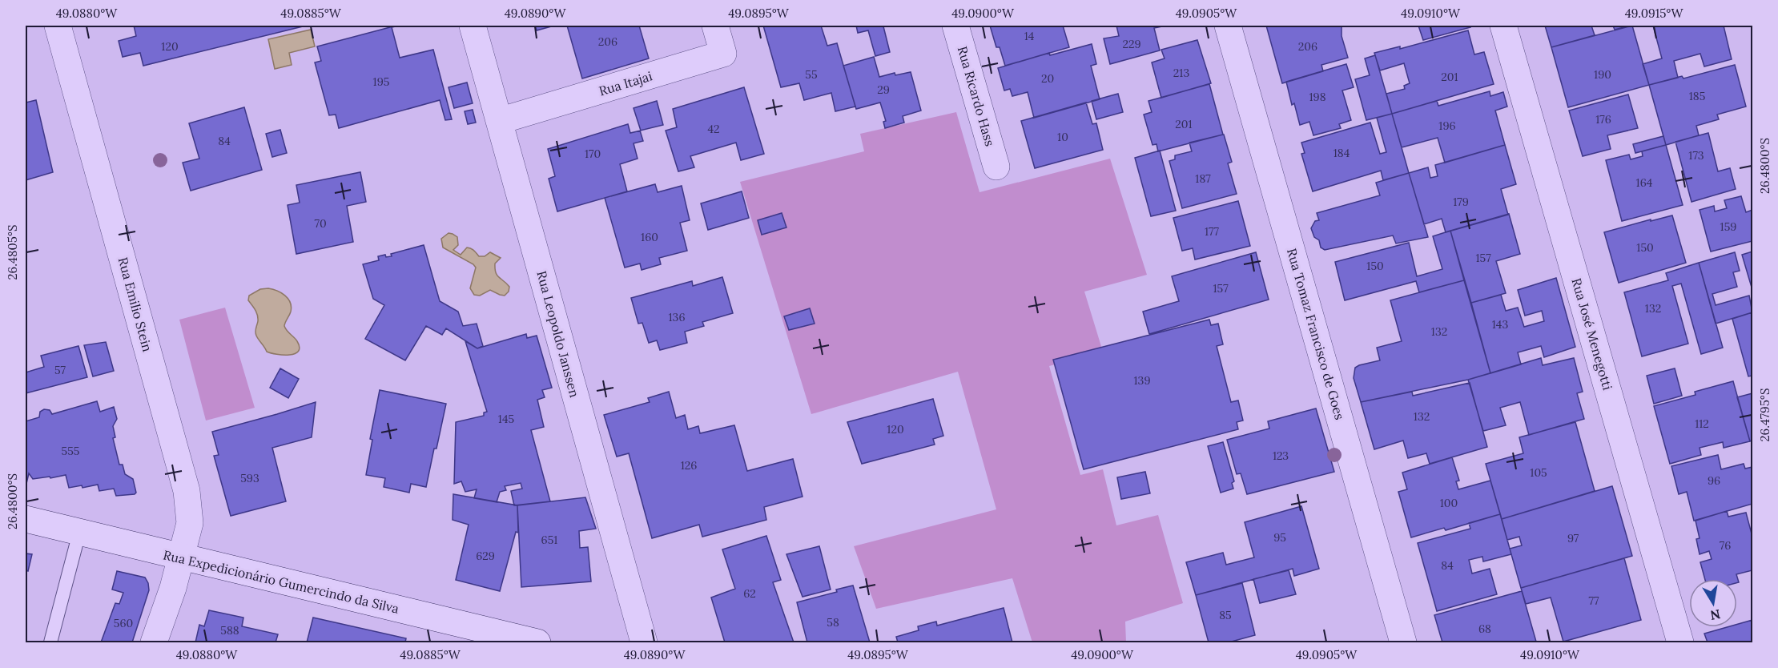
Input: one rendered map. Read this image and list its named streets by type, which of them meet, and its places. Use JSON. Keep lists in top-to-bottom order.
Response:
{
  "streets": {
    "street": [
      "Rua Itajai",
      "Rua Ricardo Hass",
      "Rua Emilio Stein",
      "Rua Leopoldo Janssen",
      "Rua Tomaz Francisco de Goes",
      "Rua José Menegotti",
      "Rua Expedicionário Gumercindo da Silva"
    ]
  },
  "crossings": [
    ["Rua Itajai", "Rua Leopoldo Janssen"],
    ["Rua Emilio Stein", "Rua Expedicionário Gumercindo da Silva"]
  ],
  "house_numbers": [
    "14",
    "206",
    "229",
    "120",
    "206",
    "213",
    "55",
    "190",
    "201",
    "20",
    "195",
    "29",
    "185",
    "198",
    "176",
    "201",
    "196",
    "42",
    "10",
    "84",
    "184",
    "170",
    "173",
    "187",
    "164",
    "179",
    "70",
    "159",
    "177",
    "160",
    "150",
    "157",
    "150",
    "157",
    "132",
    "136",
    "143",
    "132",
    "57",
    "139",
    "132",
    "145",
    "112",
    "120",
    "555",
    "123",
    "126",
    "105",
    "593",
    "96",
    "100",
    "95",
    "97",
    "651",
    "76",
    "629",
    "84",
    "62",
    "77",
    "85",
    "58",
    "560",
    "68",
    "588"
  ],
  "north": "bottom",
  "coordinates": [
    "49.0880°W",
    "49.0885°W",
    "49.0890°W",
    "49.0895°W",
    "49.0900°W",
    "49.0905°W",
    "49.0910°W",
    "49.0915°W",
    "26.4800°S",
    "26.4805°S",
    "26.4795°S"
  ]
}
